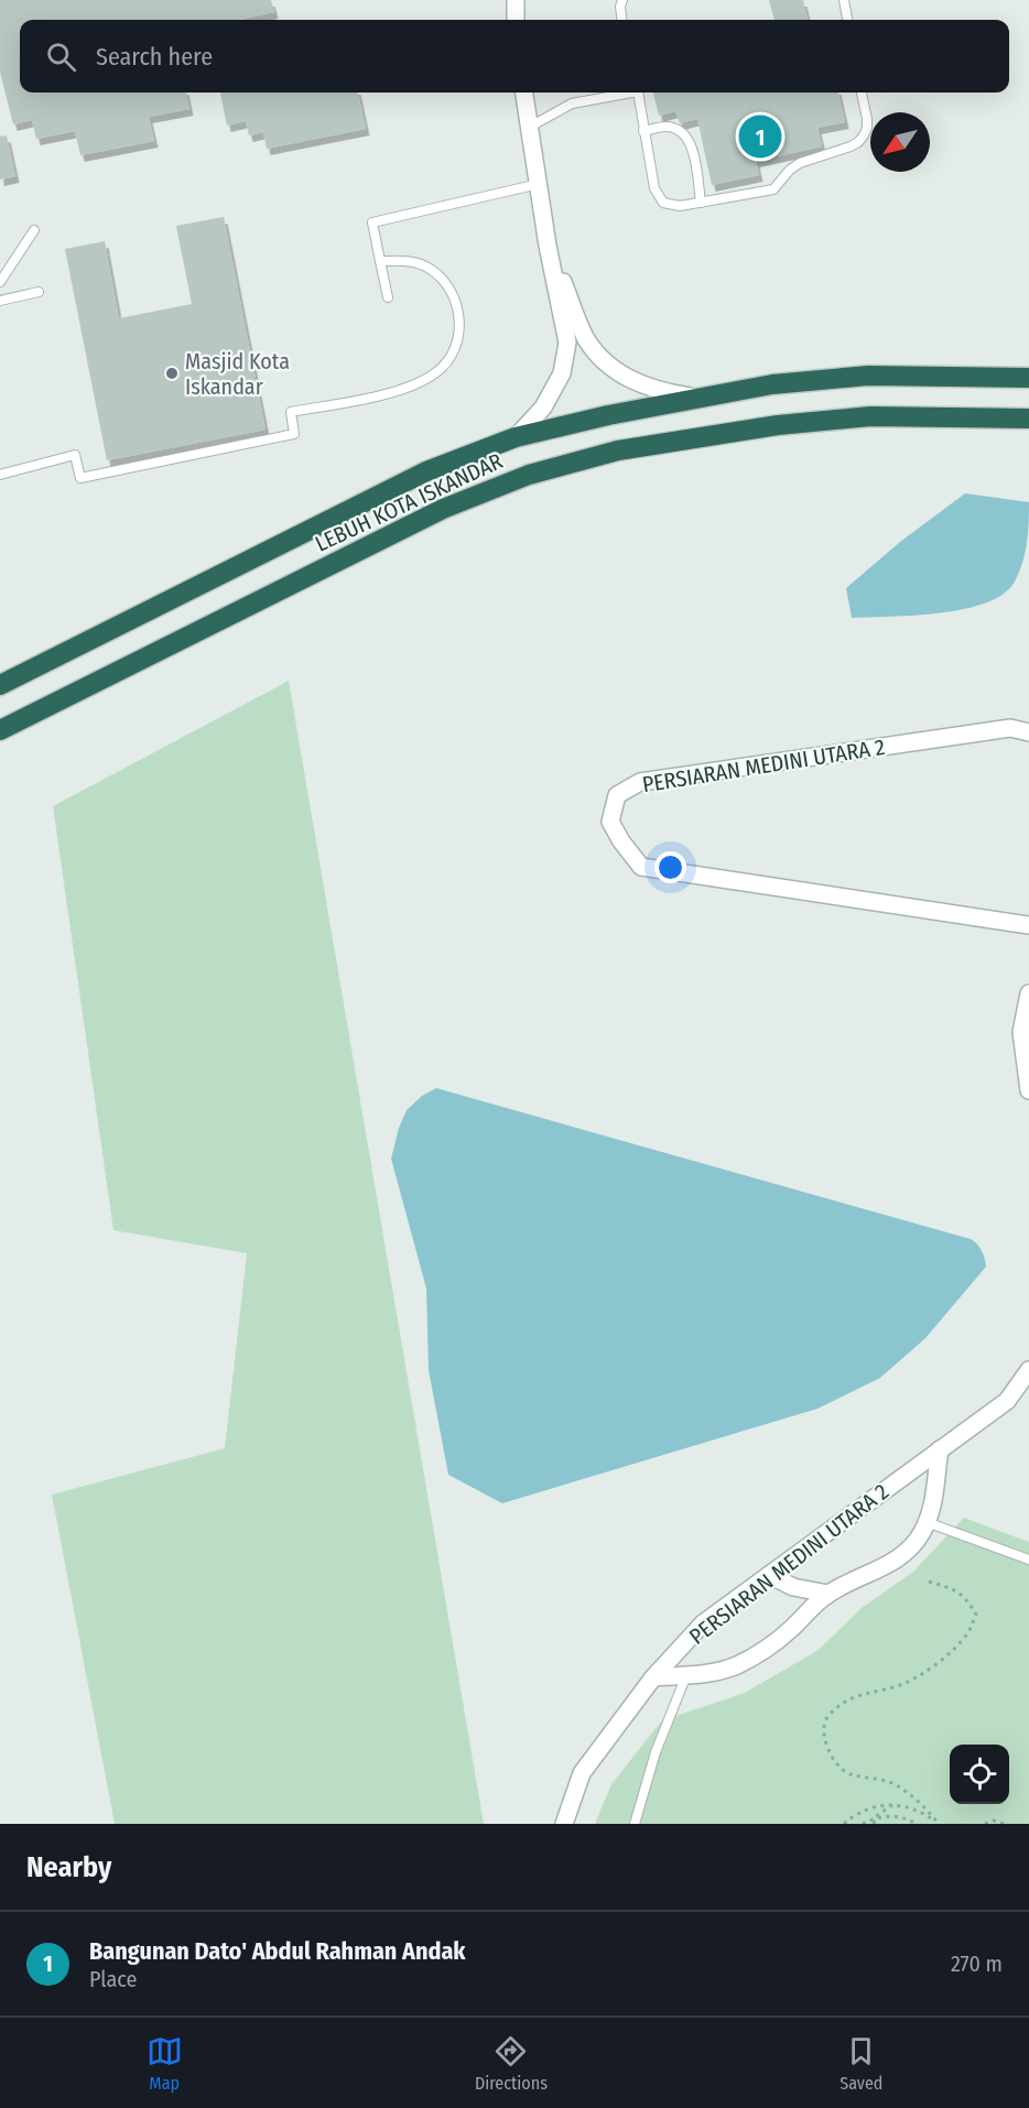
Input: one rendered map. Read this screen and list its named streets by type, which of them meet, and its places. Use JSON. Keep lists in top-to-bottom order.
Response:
{
  "streets": {
    "highway": ["LEBUH KOTA ISKANDAR"],
    "street": ["PERSIARAN MEDINI UTARA 2"]
  },
  "places": ["Masjid Kota Iskandar"],
  "north": "bottom left",
  "page": {
    "search": "Search here",
    "pins": "1",
    "heading": "Nearby",
    "list": [
      {
        "mark": "1",
        "name": "Bangunan Dato' Abdul Rahman Andak",
        "note": "Place",
        "value": "270 m"
      }
    ],
    "nav": ["Map", "Directions", "Saved"]
  }
}
